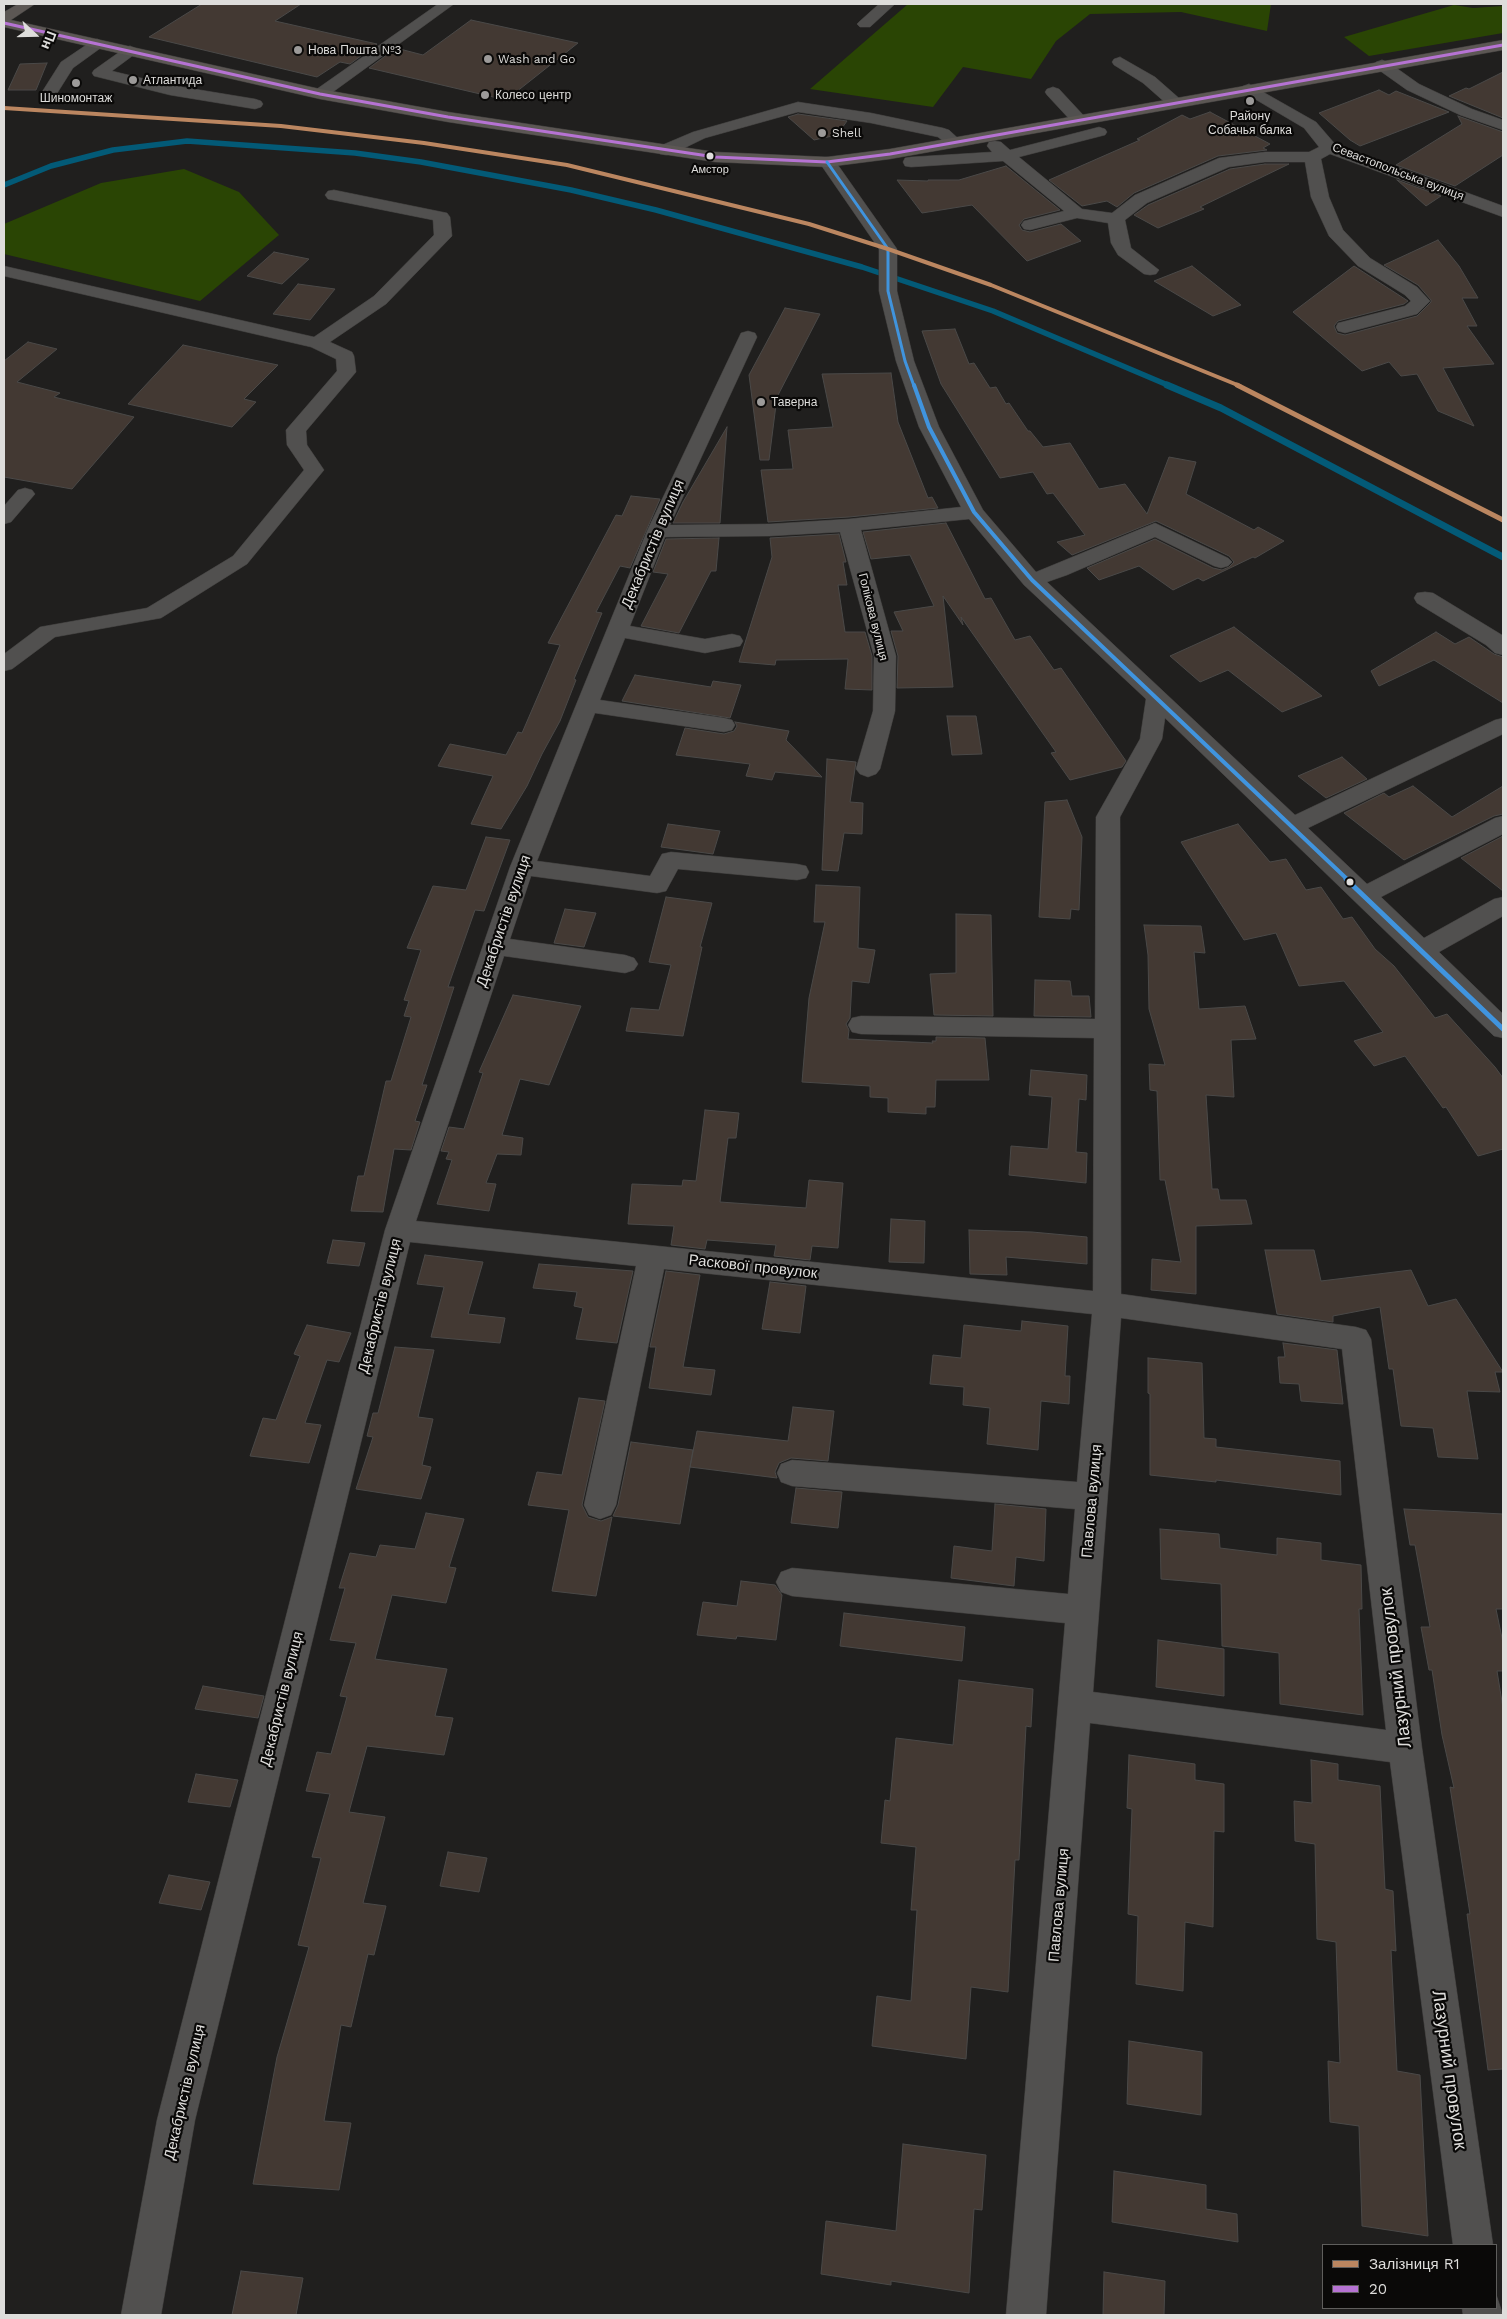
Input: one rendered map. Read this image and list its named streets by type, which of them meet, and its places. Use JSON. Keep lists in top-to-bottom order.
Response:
{
  "streets": {
    "street": [
      "Севастопольська вулиця",
      "Декабристів вулиця",
      "Голікова вулиця",
      "Раскової провулок",
      "Павлова вулиця",
      "Лазурний провулок"
    ]
  },
  "crossings": [
    ["Декабристів вулиця", "Раскової провулок"],
    ["Раскової провулок", "Павлова вулиця"],
    ["Раскової провулок", "Лазурний провулок"],
    ["Павлова вулиця", "Лазурний провулок"]
  ],
  "places": [
    "Нова Пошта №3",
    "Wash and Go",
    "Атлантида",
    "Шиномонтаж",
    "Колесо центр",
    "Району Собачья балка",
    "Shell",
    "Амстор",
    "Таверна"
  ],
  "lines": ["transit line 20", "rail line R1"],
  "legend": ["Залізниця R1", "20"],
  "north": "right"
}
